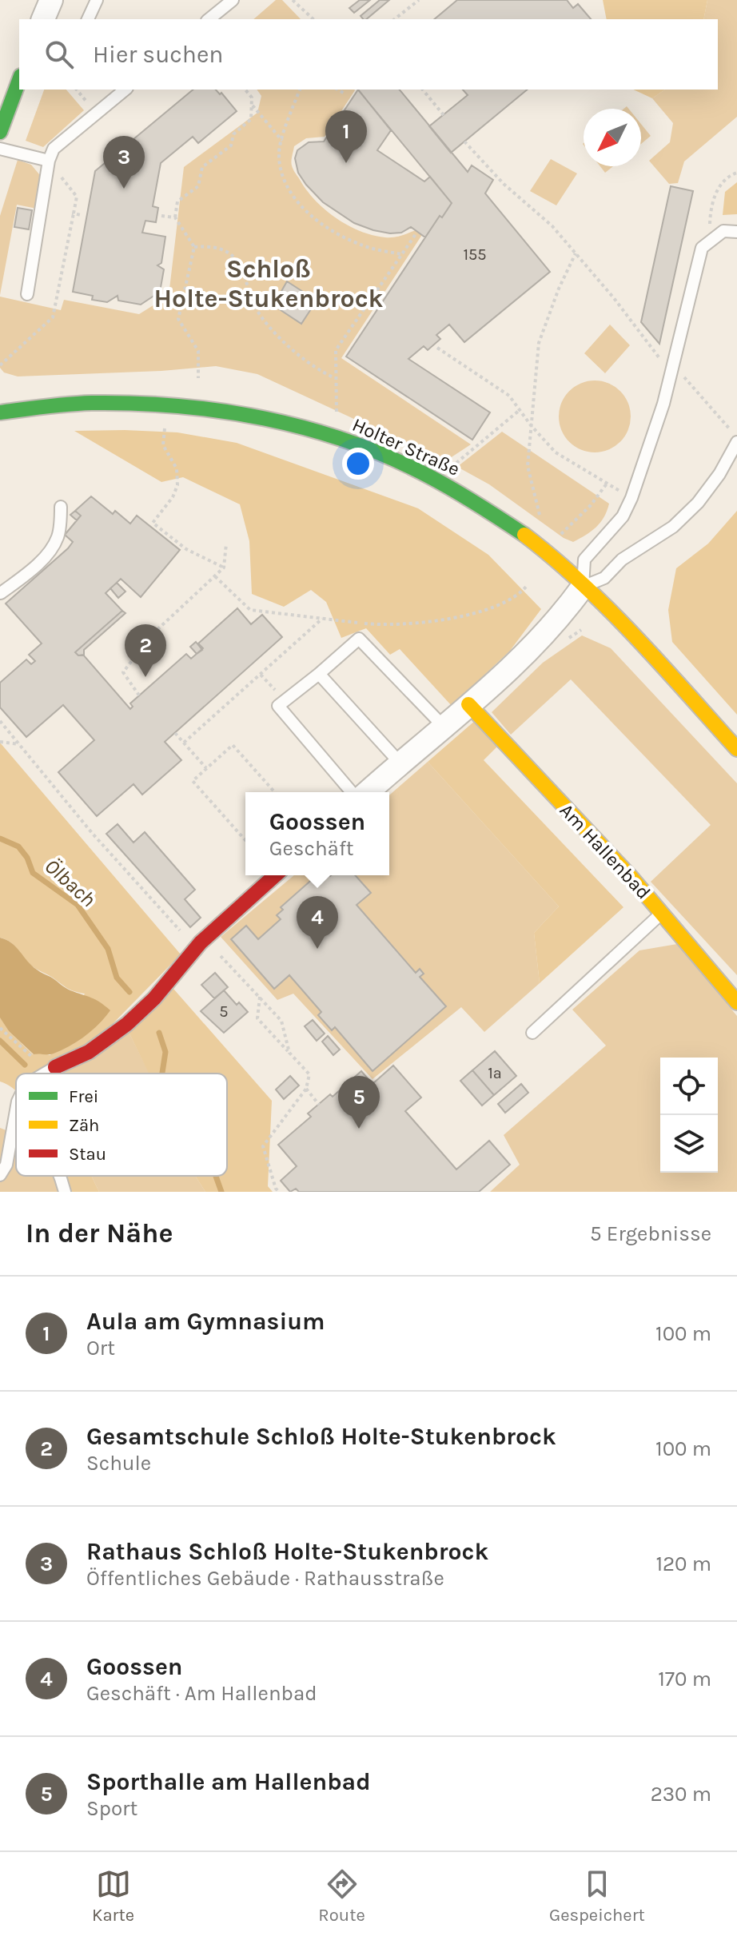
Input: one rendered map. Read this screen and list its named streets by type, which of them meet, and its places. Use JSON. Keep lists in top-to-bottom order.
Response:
{
  "streets": {
    "street": ["Holter Straße", "Am Hallenbad"]
  },
  "districts": ["Schloß Holte-Stukenbrock"],
  "water": ["Ölbach"],
  "house_numbers": ["155", "5", "1a"],
  "legend": ["Frei", "Zäh", "Stau"],
  "north": "bottom left",
  "page": {
    "search": "Hier suchen",
    "pins": [
      "1",
      "3",
      "2",
      "4",
      "5"
    ],
    "popup": ["Goossen", "Geschäft"],
    "heading": ["In der Nähe", "5 Ergebnisse"],
    "list": [
      {
        "mark": "1",
        "name": "Aula am Gymnasium",
        "note": "Ort",
        "value": "100 m"
      },
      {
        "mark": "2",
        "name": "Gesamtschule Schloß Holte-Stukenbrock",
        "note": "Schule",
        "value": "100 m"
      },
      {
        "mark": "3",
        "name": "Rathaus Schloß Holte-Stukenbrock",
        "note": "Öffentliches Gebäude · Rathausstraße",
        "value": "120 m"
      },
      {
        "mark": "4",
        "name": "Goossen",
        "note": "Geschäft · Am Hallenbad",
        "value": "170 m"
      },
      {
        "mark": "5",
        "name": "Sporthalle am Hallenbad",
        "note": "Sport",
        "value": "230 m"
      }
    ],
    "nav": ["Karte", "Route", "Gespeichert"]
  }
}
